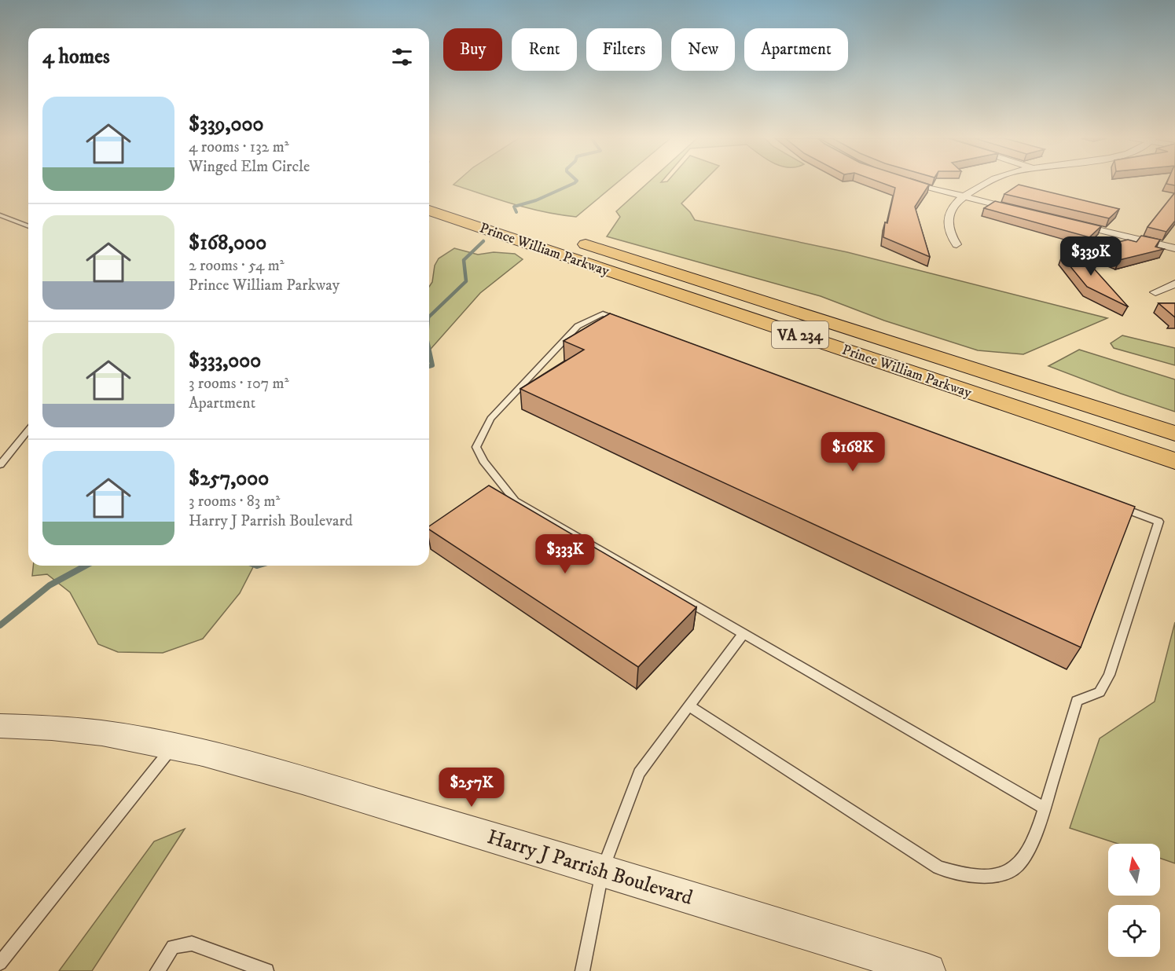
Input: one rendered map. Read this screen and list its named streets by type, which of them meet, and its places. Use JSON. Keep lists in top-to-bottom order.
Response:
{
  "streets": {
    "highway": ["Prince William Parkway", "VA 234"],
    "street": ["Harry J Parrish Boulevard"]
  },
  "north": "top",
  "page": {
    "chip": [
      "Buy",
      "Rent",
      "Filters",
      "New",
      "Apartment"
    ],
    "heading": "4 homes",
    "list": [
      {
        "name": "$339,000",
        "note": "4 rooms · 132 m² · Winged Elm Circle"
      },
      {
        "name": "$168,000",
        "note": "2 rooms · 54 m² · Prince William Parkway"
      },
      {
        "name": "$333,000",
        "note": "3 rooms · 107 m² · Apartment"
      },
      {
        "name": "$257,000",
        "note": "3 rooms · 83 m² · Harry J Parrish Boulevard"
      }
    ],
    "price": [
      "$339K",
      "$168K",
      "$333K",
      "$257K"
    ]
  }
}
